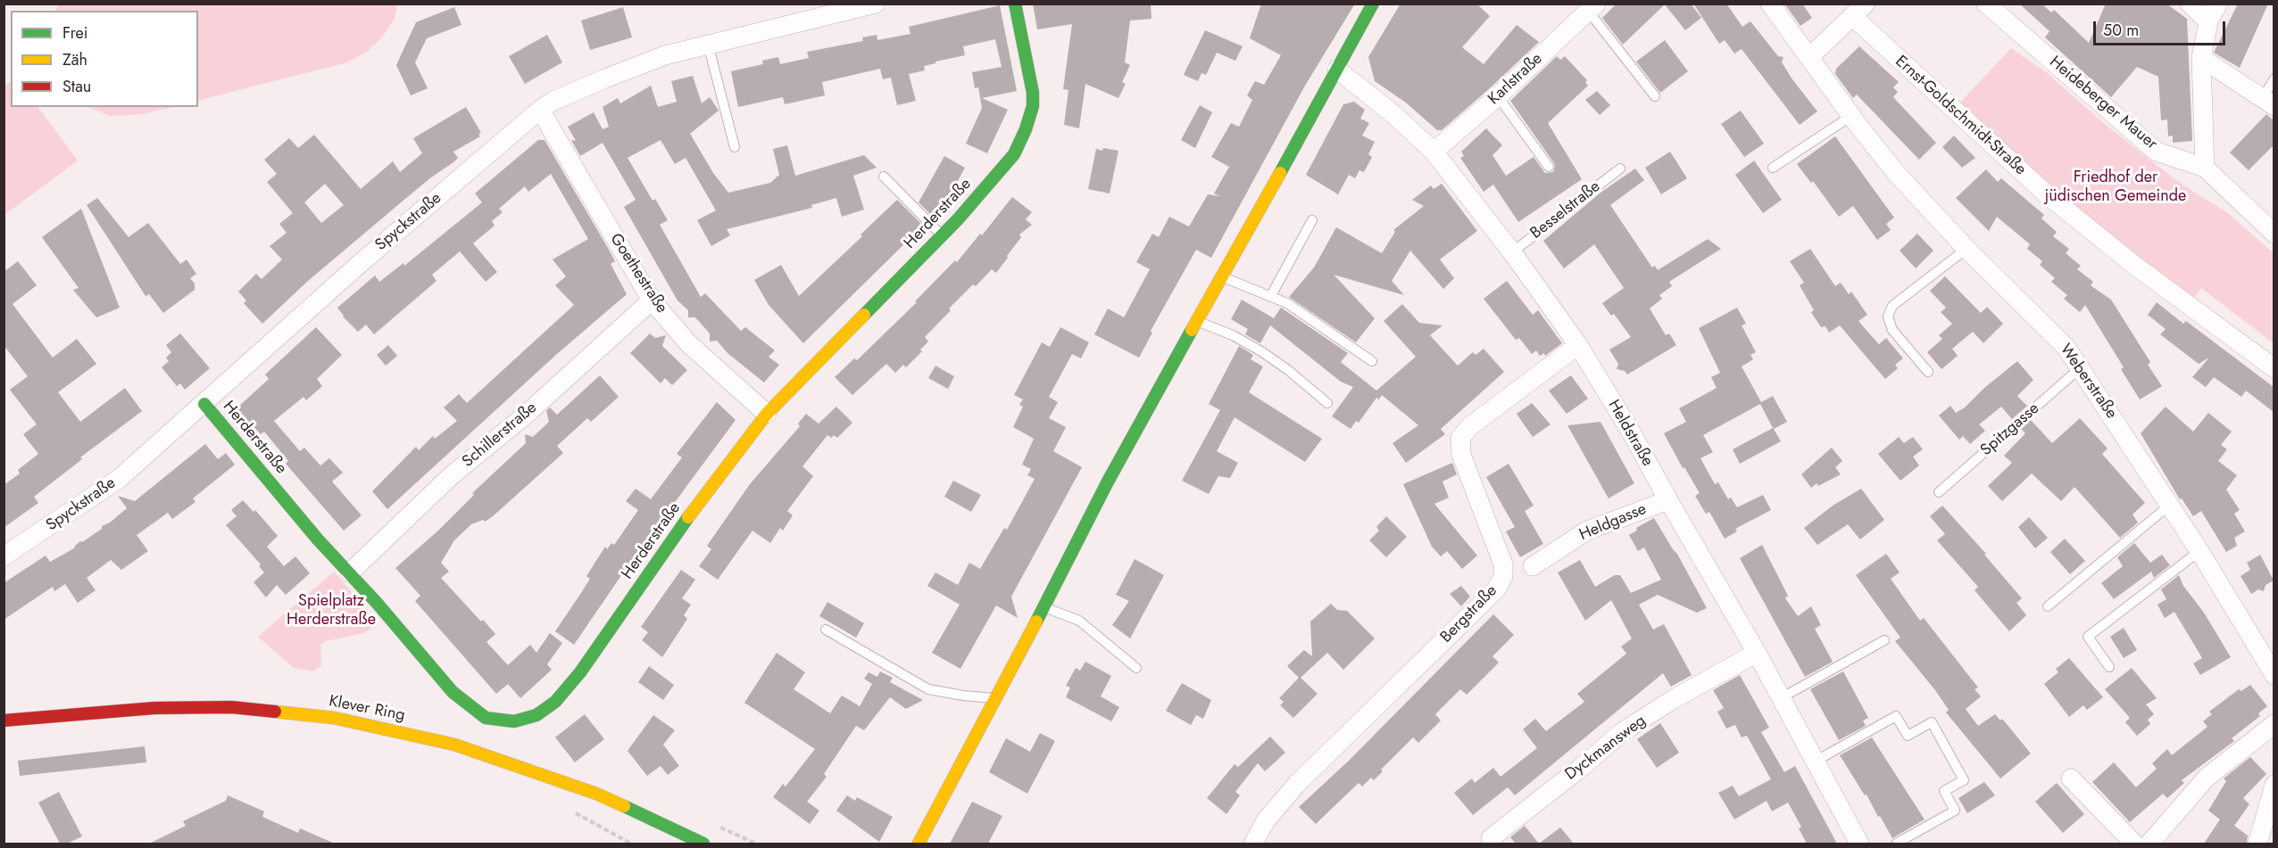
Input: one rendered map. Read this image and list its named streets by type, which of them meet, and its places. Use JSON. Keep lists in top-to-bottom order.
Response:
{
  "streets": {
    "street": [
      "Karlstraße",
      "Heideberger Mauer",
      "Ernst-Goldschmidt-Straße",
      "Herderstraße",
      "Spyckstraße",
      "Goethestraße",
      "Weberstraße",
      "Heldstraße",
      "Schillerstraße",
      "Heldgasse",
      "Bergstraße",
      "Klever Ring",
      "Dyckmansweg"
    ],
    "lane": ["Besselstraße", "Spitzgasse"]
  },
  "crossings": [
    ["Karlstraße", "Heldstraße"],
    ["Besselstraße", "Heldstraße"],
    ["Herderstraße", "Spyckstraße"],
    ["Herderstraße", "Goethestraße"],
    ["Herderstraße", "Schillerstraße"],
    ["Spyckstraße", "Goethestraße"],
    ["Goethestraße", "Schillerstraße"],
    ["Weberstraße", "Spitzgasse"],
    ["Heldstraße", "Heldgasse"],
    ["Heldstraße", "Bergstraße"],
    ["Heldstraße", "Dyckmansweg"]
  ],
  "parks": ["Friedhof der jüdischen Gemeinde", "Spielplatz Herderstraße"],
  "legend": ["Frei", "Zäh", "Stau"],
  "scale_bar": "50 m"
}
